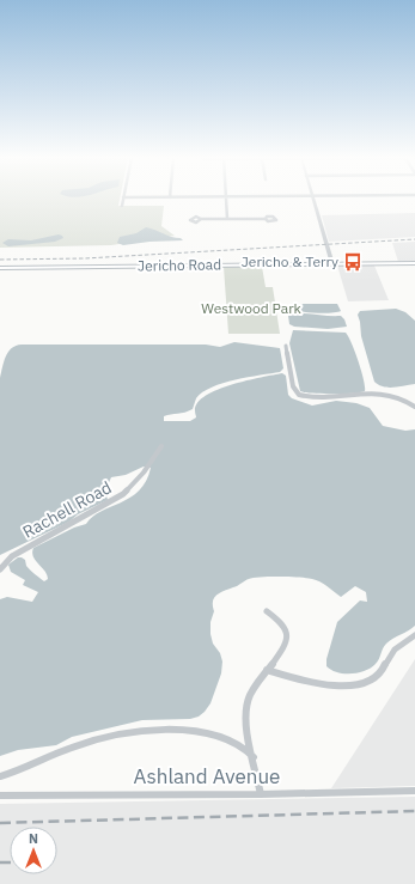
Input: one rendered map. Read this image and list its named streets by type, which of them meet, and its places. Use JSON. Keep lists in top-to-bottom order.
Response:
{
  "streets": {
    "main road": ["Jericho Road"],
    "street": ["Rachell Road", "Ashland Avenue"]
  },
  "parks": ["Westwood Park"],
  "places": {
    "bus stop": ["Jericho & Terry"]
  },
  "north": "top"
}
